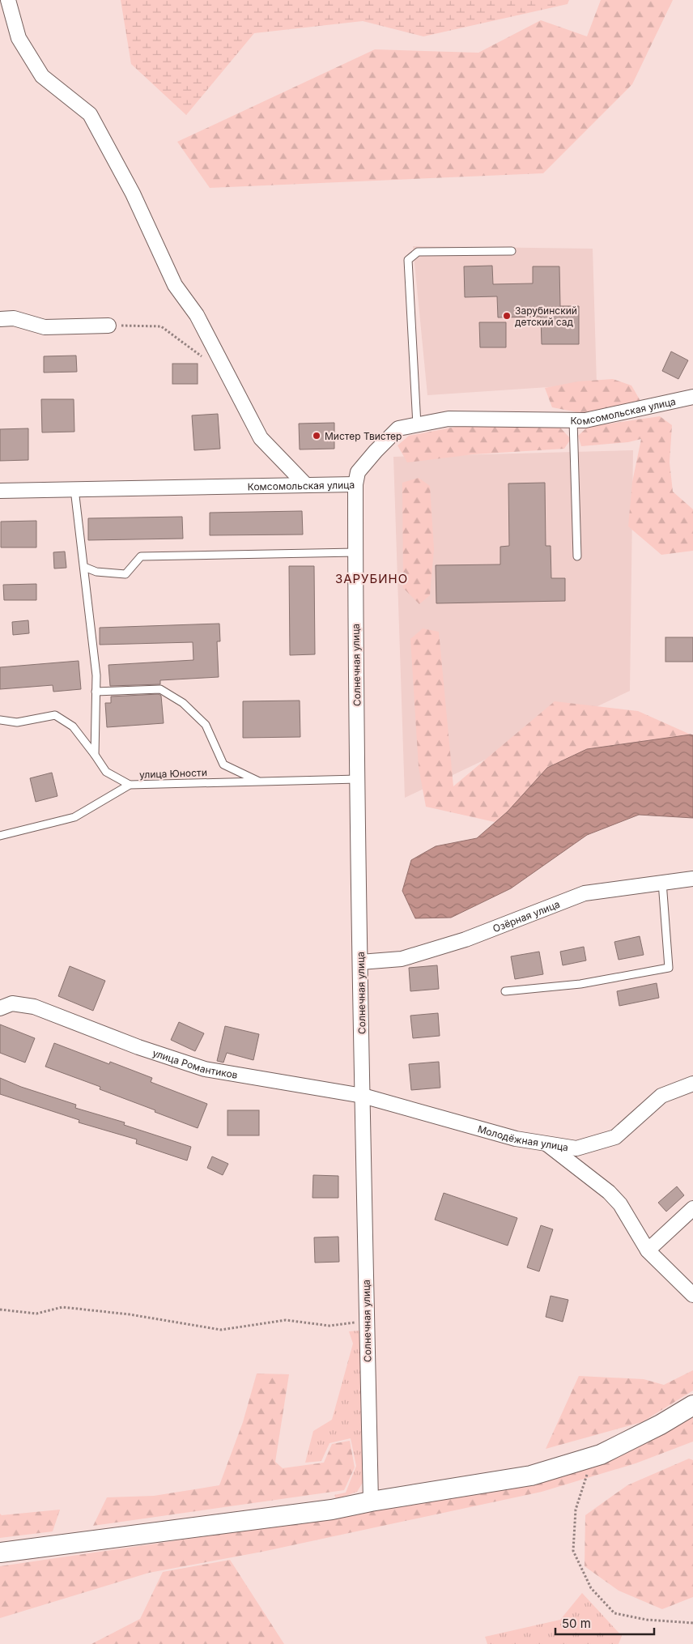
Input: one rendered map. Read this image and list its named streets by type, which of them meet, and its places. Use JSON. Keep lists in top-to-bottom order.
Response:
{
  "streets": {
    "street": [
      "Комсомольская улица",
      "Солнечная улица",
      "Озёрная улица",
      "улица Романтиков",
      "Молодёжная улица"
    ],
    "lane": ["улица Юности"]
  },
  "crossings": [
    ["Комсомольская улица", "Солнечная улица"],
    ["Солнечная улица", "улица Юности"],
    ["Солнечная улица", "Озёрная улица"],
    ["Солнечная улица", "улица Романтиков"],
    ["Солнечная улица", "Молодёжная улица"],
    ["улица Романтиков", "Молодёжная улица"]
  ],
  "districts": ["ЗАРУБИНО"],
  "places": ["Зарубинский детский сад", "Мистер Твистер"],
  "scale_bar": "50 m"
}
